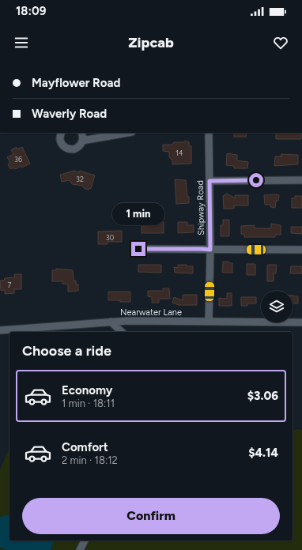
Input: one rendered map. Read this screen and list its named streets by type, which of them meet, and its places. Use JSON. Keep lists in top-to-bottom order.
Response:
{
  "streets": {
    "street": ["Shipway Road", "Nearwater Lane"]
  },
  "crossings": [
    ["Shipway Road", "Nearwater Lane"]
  ],
  "house_numbers": [
    "14",
    "36",
    "32",
    "30",
    "7"
  ],
  "page": {
    "status": "18:09",
    "header": "Zipcab",
    "banner": ["Mayflower Road", "Waverly Road"],
    "bubble": "1 min",
    "heading": "Choose a ride",
    "list": [
      {
        "name": "Economy",
        "note": "1 min · 18:11",
        "value": "$3.06"
      },
      {
        "name": "Comfort",
        "note": "2 min · 18:12",
        "value": "$4.14"
      }
    ],
    "buttons": "Confirm"
  }
}
